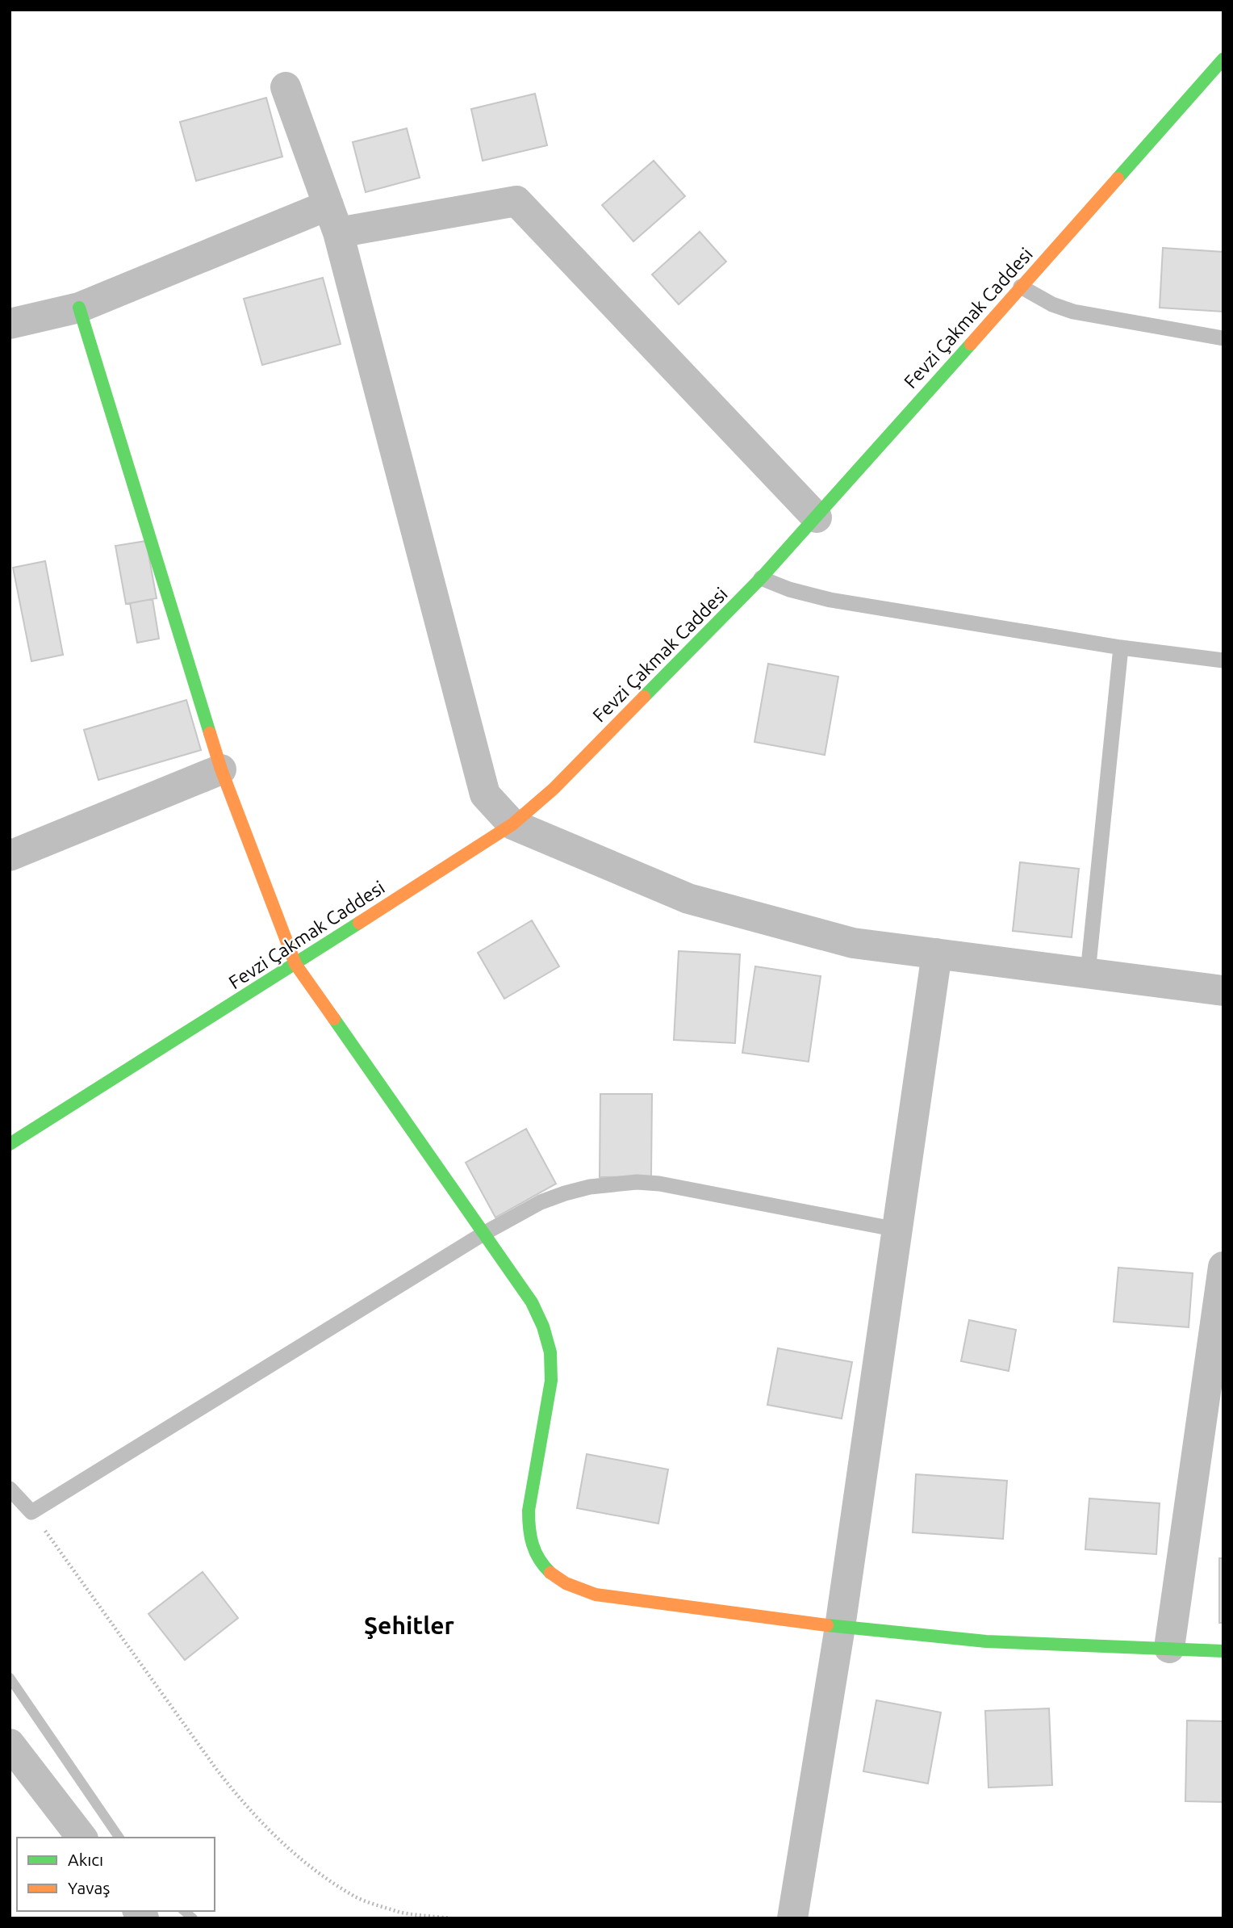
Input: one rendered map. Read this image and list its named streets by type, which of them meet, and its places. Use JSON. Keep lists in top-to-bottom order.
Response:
{
  "streets": {
    "street": ["Fevzi Çakmak Caddesi"]
  },
  "districts": ["Şehitler"],
  "legend": ["Akıcı", "Yavaş"]
}
